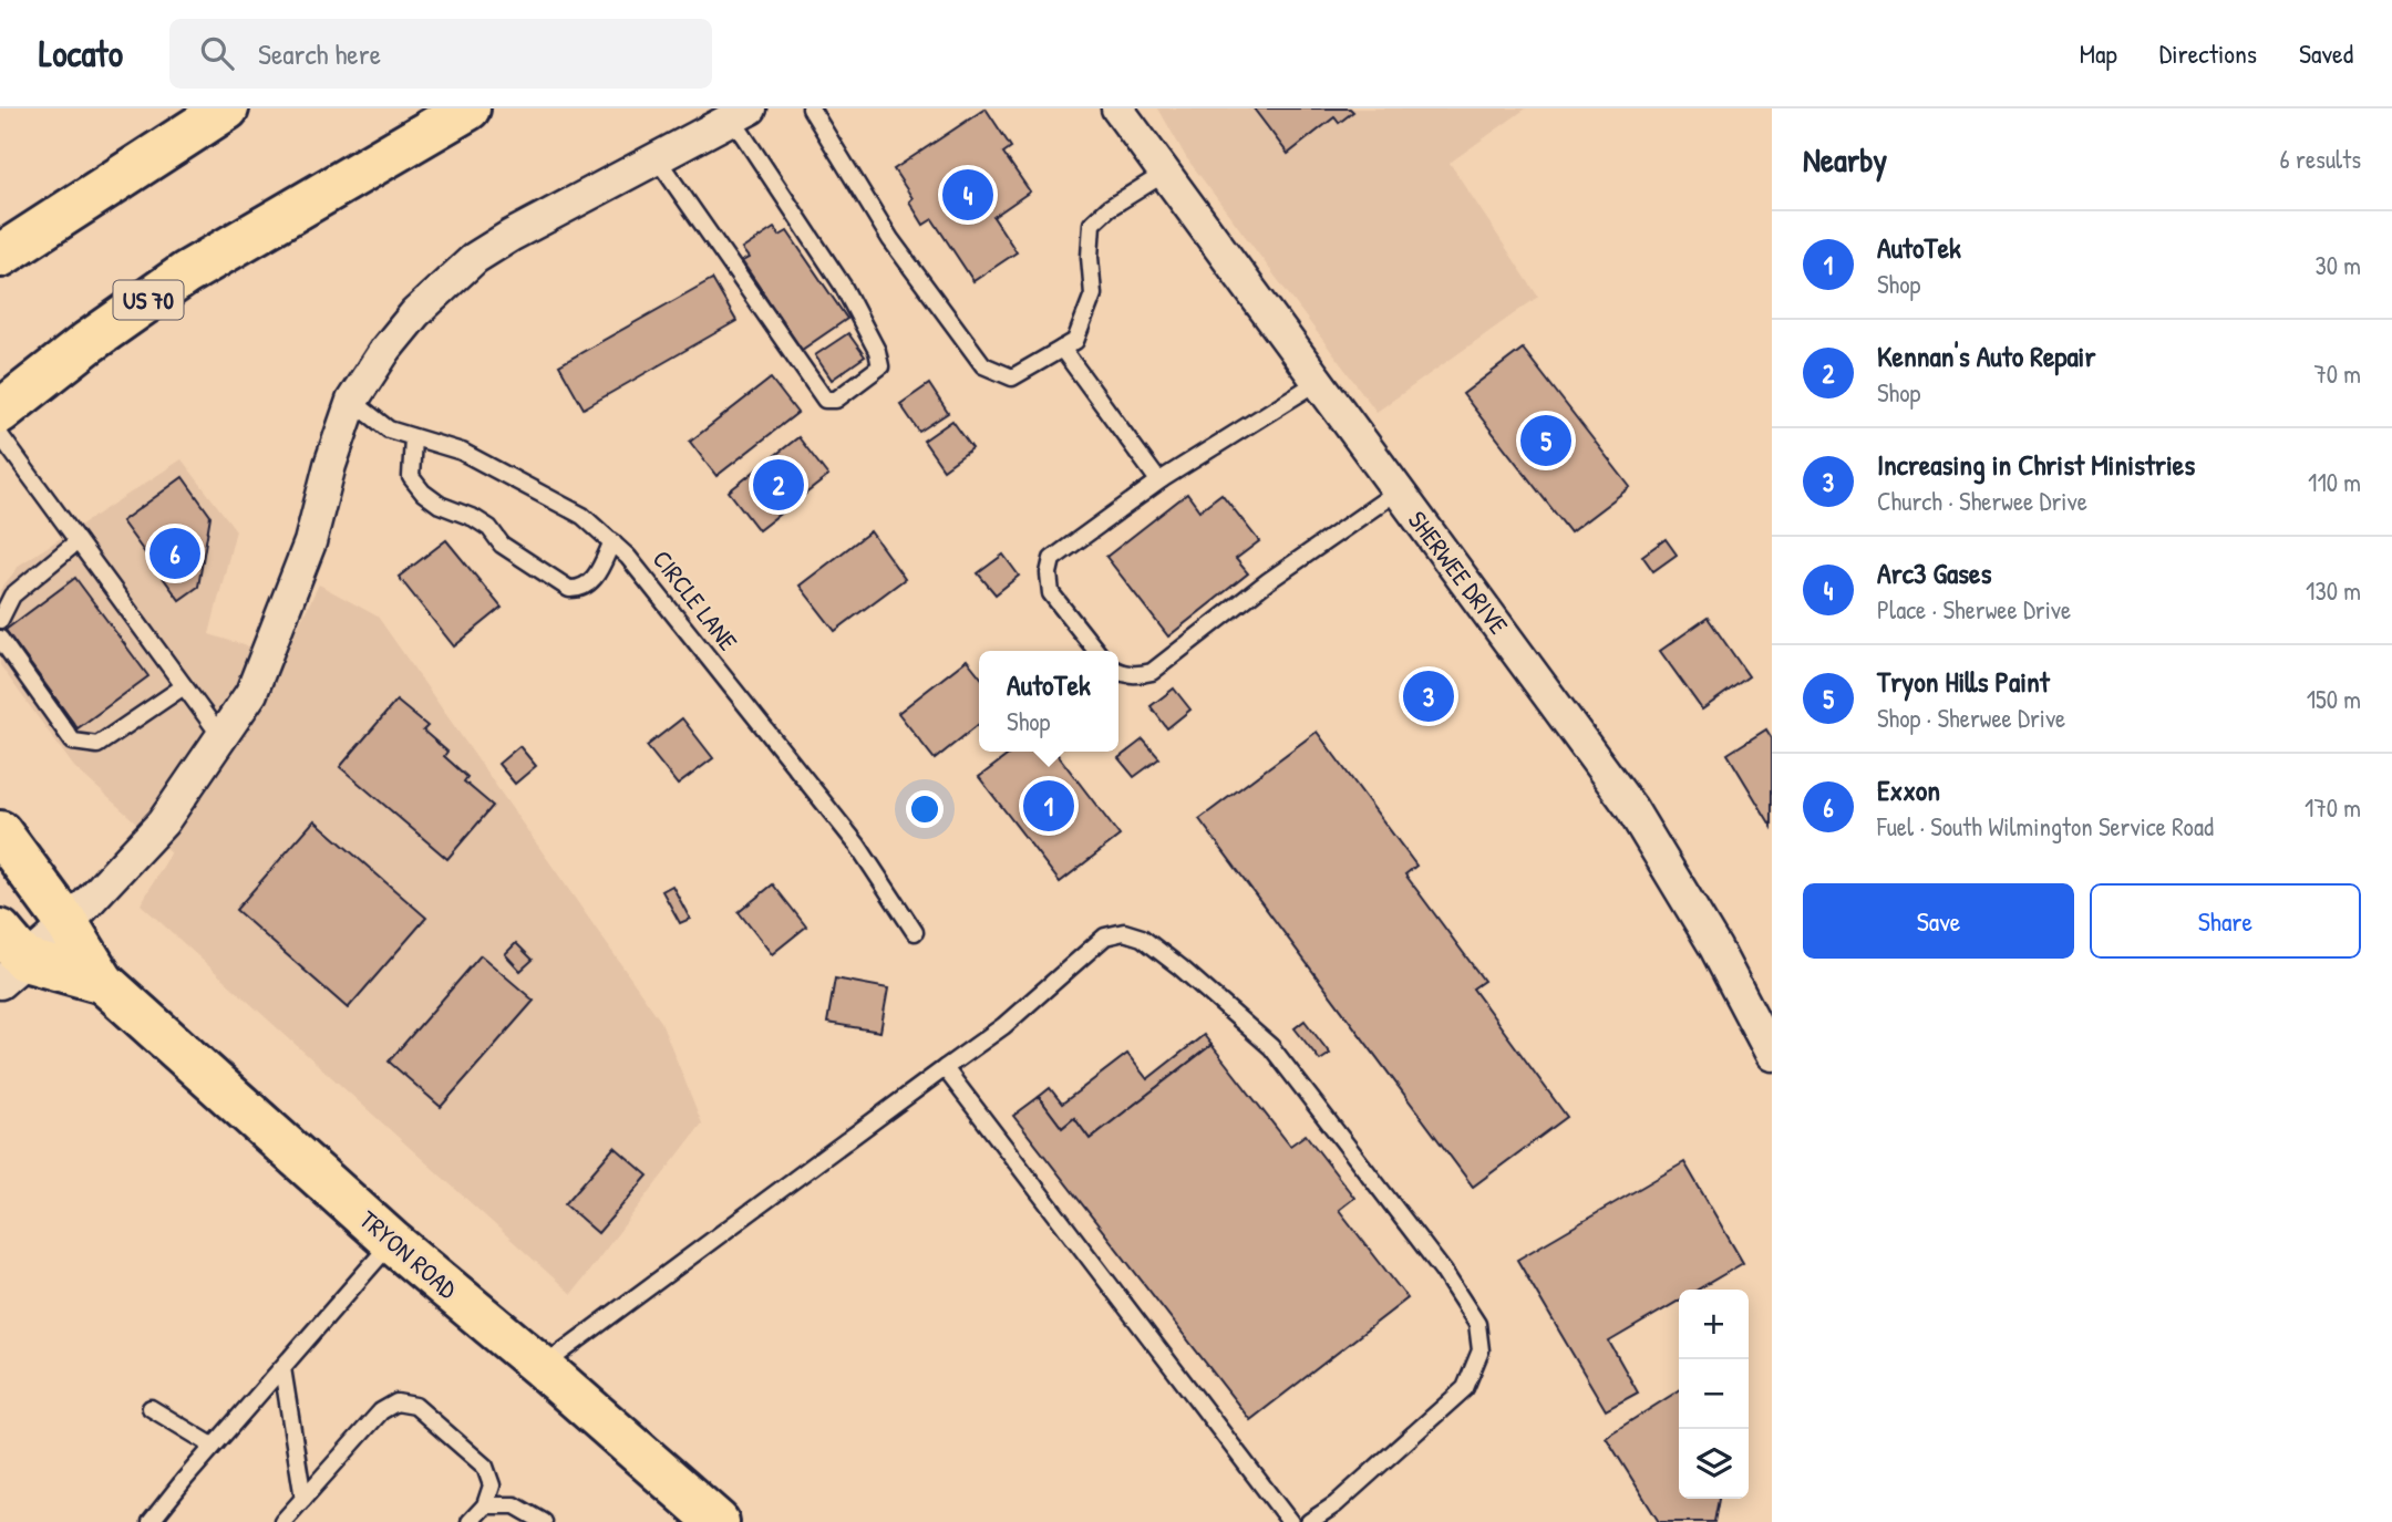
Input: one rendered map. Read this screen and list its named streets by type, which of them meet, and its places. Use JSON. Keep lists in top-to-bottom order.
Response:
{
  "streets": {
    "main road": ["US 70", "TRYON ROAD"],
    "street": ["SHERWEE DRIVE"],
    "lane": ["CIRCLE LANE"]
  },
  "page": {
    "header": "Locato",
    "search": "Search here",
    "nav": ["Map", "Directions", "Saved"],
    "heading": ["Nearby", "6 results"],
    "pins": [
      "4",
      "5",
      "2",
      "6",
      "3",
      "1"
    ],
    "list": [
      {
        "mark": "1",
        "name": "AutoTek",
        "note": "Shop",
        "value": "30 m"
      },
      {
        "mark": "2",
        "name": "Kennan's Auto Repair",
        "note": "Shop",
        "value": "70 m"
      },
      {
        "mark": "3",
        "name": "Increasing in Christ Ministries",
        "note": "Church · Sherwee Drive",
        "value": "110 m"
      },
      {
        "mark": "4",
        "name": "Arc3 Gases",
        "note": "Place · Sherwee Drive",
        "value": "130 m"
      },
      {
        "mark": "5",
        "name": "Tryon Hills Paint",
        "note": "Shop · Sherwee Drive",
        "value": "150 m"
      },
      {
        "mark": "6",
        "name": "Exxon",
        "note": "Fuel · South Wilmington Service Road",
        "value": "170 m"
      }
    ],
    "popup": ["AutoTek", "Shop"],
    "buttons": ["Save", "Share"],
    "map_buttons": ["+", "−"]
  }
}
